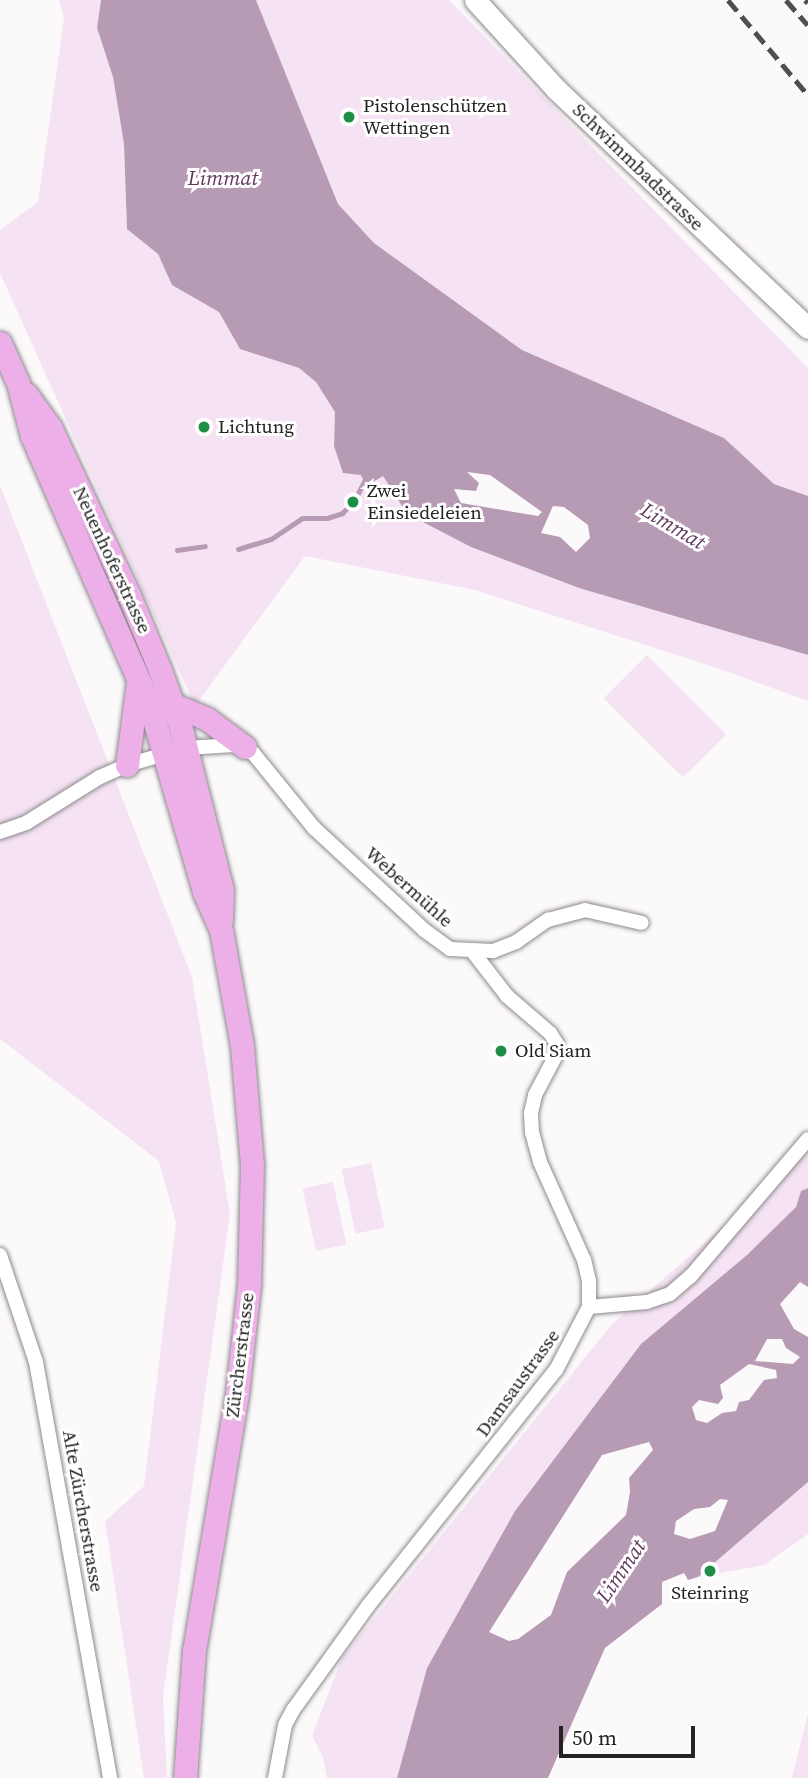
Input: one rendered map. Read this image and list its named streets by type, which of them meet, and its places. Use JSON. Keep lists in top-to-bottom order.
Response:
{
  "streets": {
    "main road": ["Schwimmbadstrasse", "Neuenhoferstrasse", "Zürcherstrasse"],
    "street": ["Webermühle", "Damsaustrasse", "Alte Zürcherstrasse"]
  },
  "crossings": [
    ["Neuenhoferstrasse", "Zürcherstrasse"]
  ],
  "water": ["Limmat"],
  "places": [
    "Pistolenschützen Wettingen",
    "Lichtung",
    "Zwei Einsiedeleien",
    "Old Siam",
    "Steinring"
  ],
  "scale_bar": "50 m"
}
